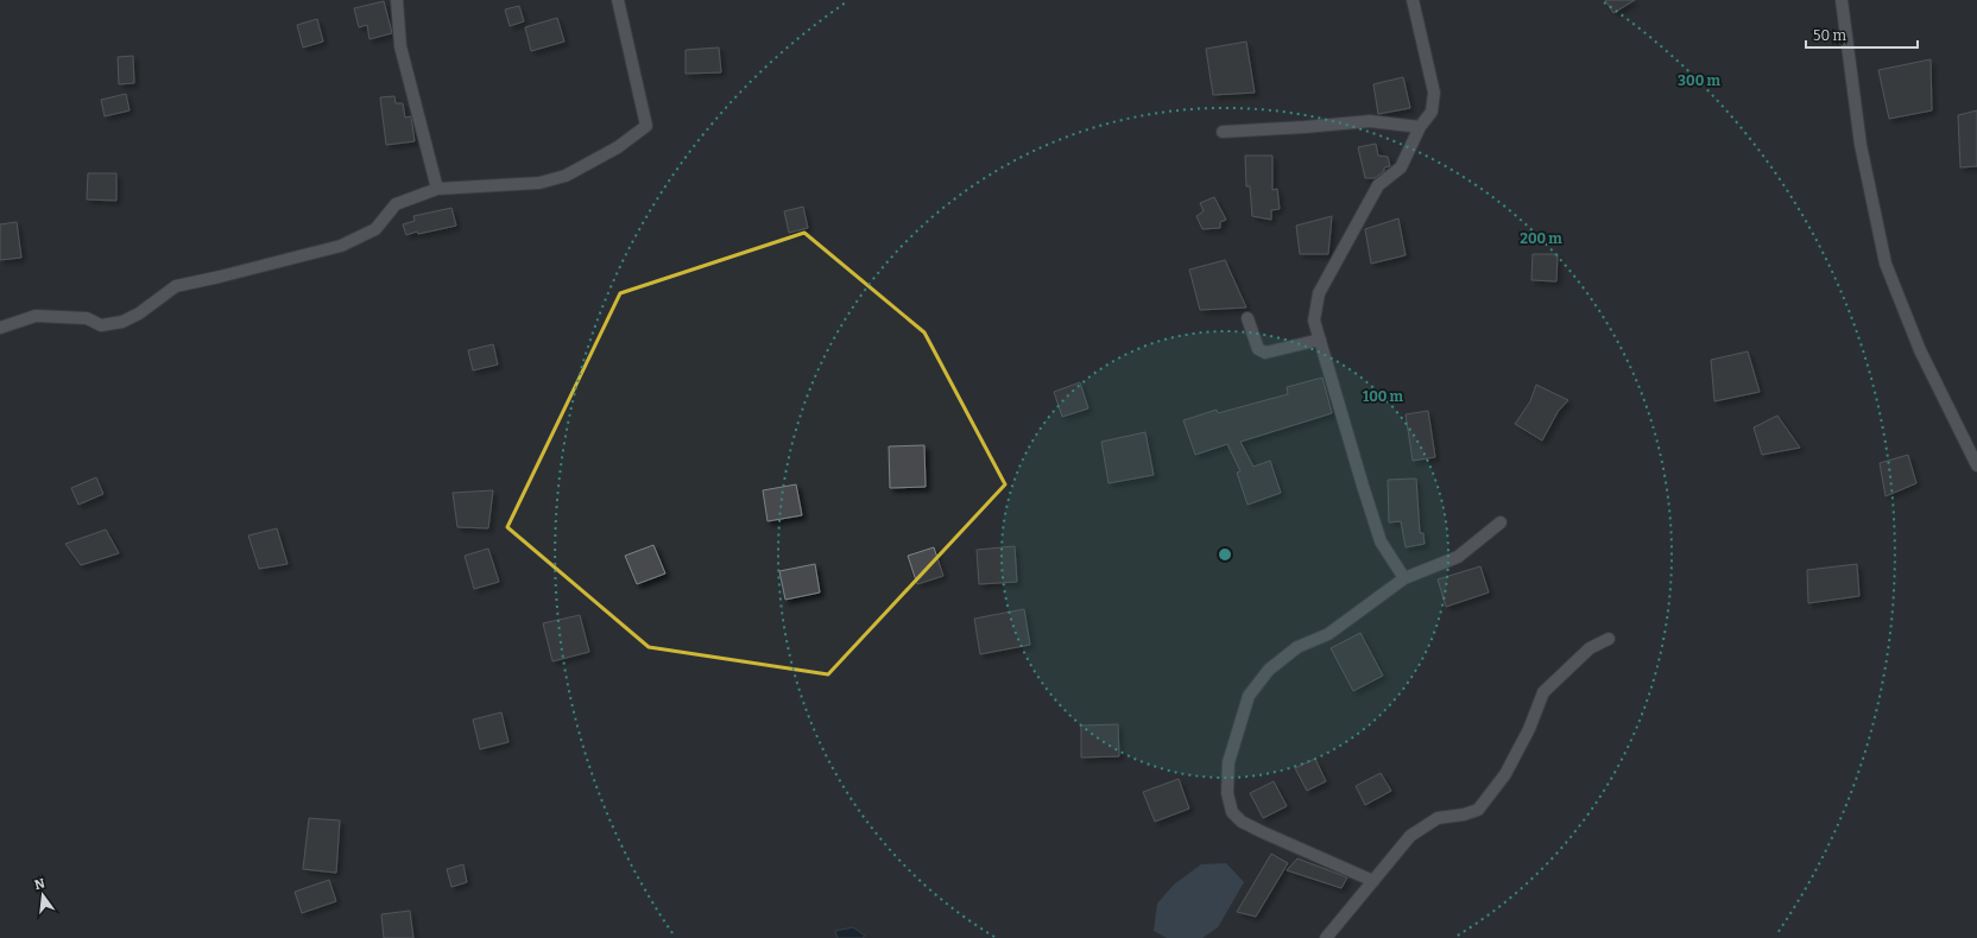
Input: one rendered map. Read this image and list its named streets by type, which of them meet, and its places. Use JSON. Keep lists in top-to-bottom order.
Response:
{
  "scale_bar": "50 m",
  "north": "top",
  "rings": ["300 m", "200 m", "100 m"]
}
